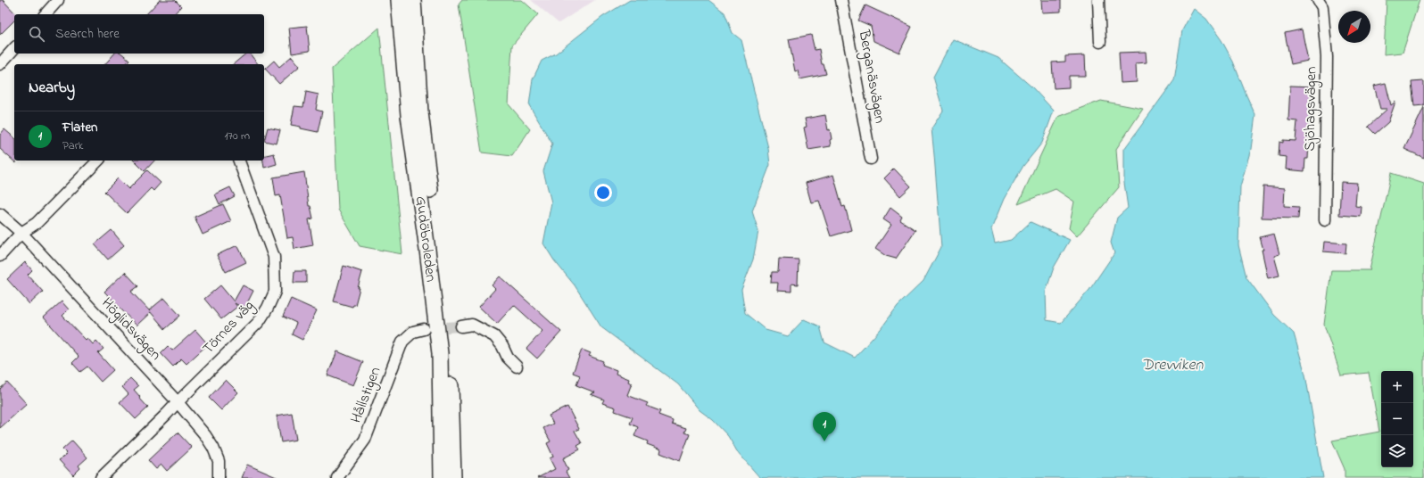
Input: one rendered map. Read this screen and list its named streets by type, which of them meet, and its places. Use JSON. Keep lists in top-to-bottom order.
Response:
{
  "streets": {
    "main road": ["Gudöbroleden"],
    "street": [
      "Berganäsvägen",
      "Sjöhagsvägen",
      "Törnes väg",
      "Höglidsvägen",
      "Hållstigen"
    ]
  },
  "crossings": [
    ["Törnes väg", "Höglidsvägen"]
  ],
  "water": ["Drevviken"],
  "north": "bottom left",
  "page": {
    "search": "Search here",
    "heading": "Nearby",
    "list": [
      {
        "mark": "1",
        "name": "Flaten",
        "note": "Park",
        "value": "170 m"
      }
    ],
    "map_buttons": ["+", "−"],
    "pins": "1"
  }
}
